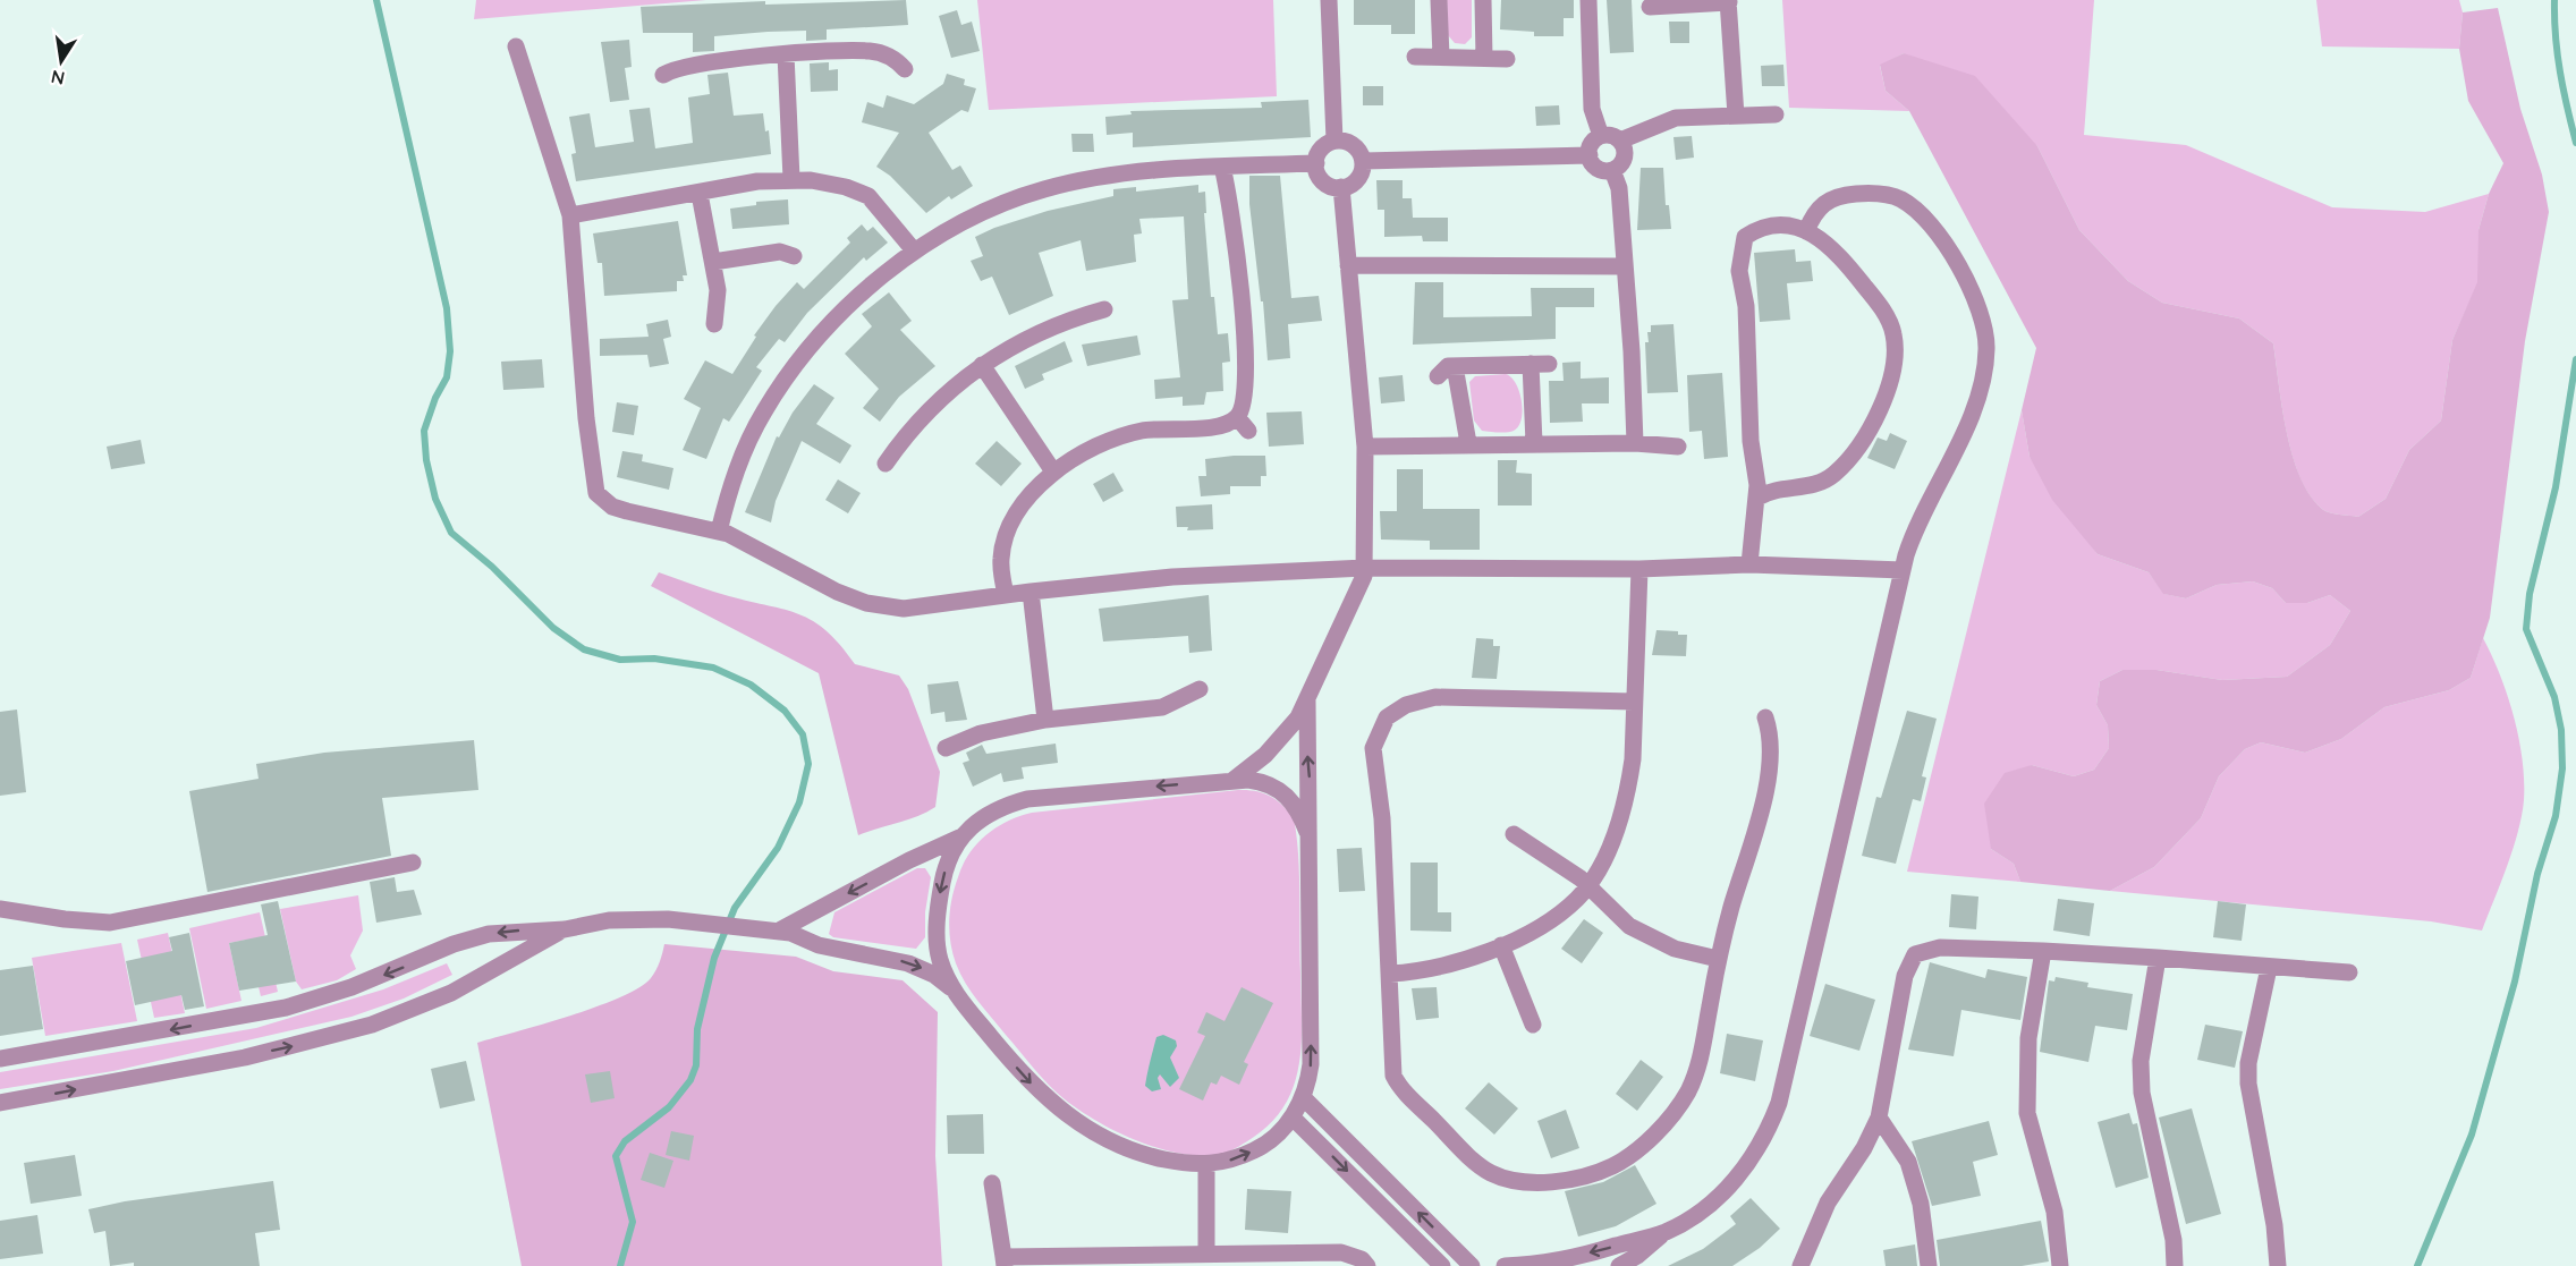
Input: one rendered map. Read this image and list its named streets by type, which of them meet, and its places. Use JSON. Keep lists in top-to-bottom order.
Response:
{
  "north": "bottom"
}
